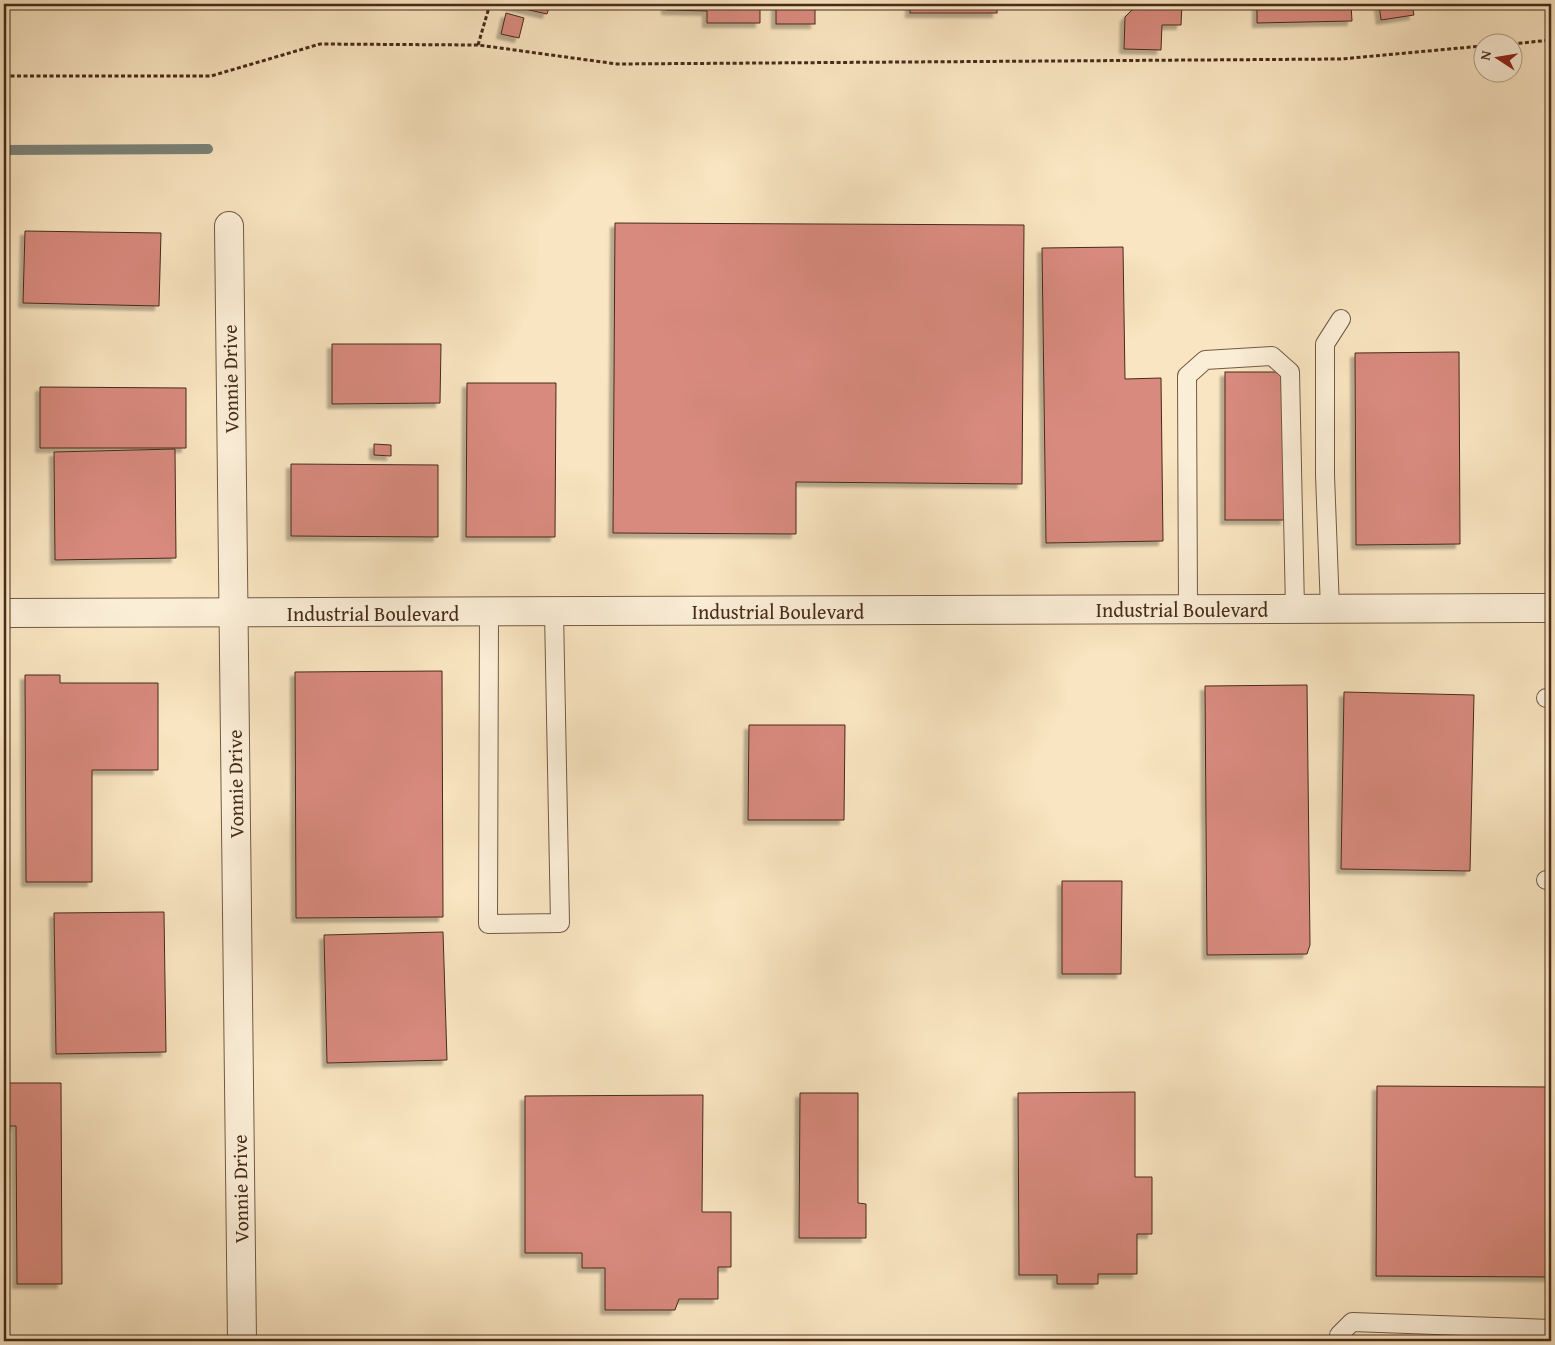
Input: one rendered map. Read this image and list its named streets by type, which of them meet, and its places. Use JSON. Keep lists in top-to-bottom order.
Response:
{
  "streets": {
    "street": ["Vonnie Drive", "Industrial Boulevard"]
  },
  "crossings": [
    ["Vonnie Drive", "Industrial Boulevard"]
  ],
  "north": "left"
}
